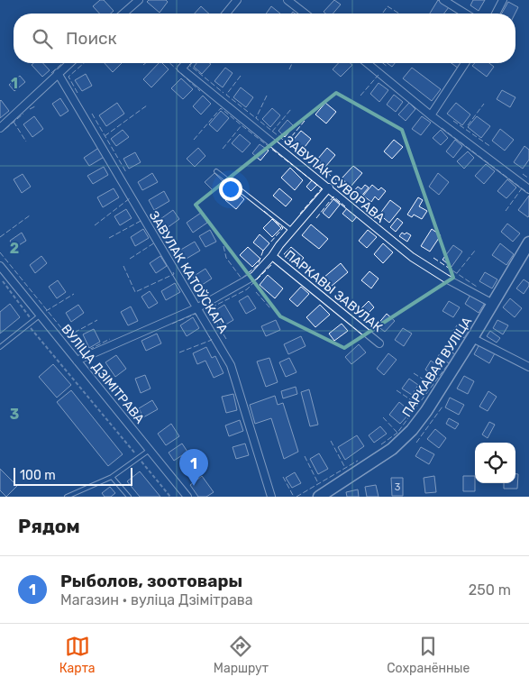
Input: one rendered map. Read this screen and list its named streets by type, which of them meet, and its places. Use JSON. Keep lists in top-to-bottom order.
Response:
{
  "streets": {
    "main road": ["ПАРКАВАЯ ВУЛІЦА"],
    "street": [
      "ЗАВУЛАК СУВОРАВА",
      "ЗАВУЛАК КАТОЎСКАГА",
      "ПАРКАВЫ ЗАВУЛАК",
      "ВУЛІЦА ДЗІМІТРАВА"
    ]
  },
  "crossings": [
    ["ЗАВУЛАК СУВОРАВА", "ПАРКАВЫ ЗАВУЛАК"],
    ["ЗАВУЛАК СУВОРАВА", "ПАРКАВАЯ ВУЛІЦА"],
    ["ЗАВУЛАК КАТОЎСКАГА", "ПАРКАВЫ ЗАВУЛАК"],
    ["ПАРКАВЫ ЗАВУЛАК", "ВУЛІЦА ДЗІМІТРАВА"]
  ],
  "house_numbers": ["3"],
  "scale_bar": "100 m",
  "page": {
    "search": "Поиск",
    "pins": "1",
    "scale": "100 m",
    "heading": "Рядом",
    "list": [
      {
        "mark": "1",
        "name": "Рыболов, зоотовары",
        "note": "Магазин · вуліца Дзімітрава",
        "value": "250 m"
      }
    ],
    "nav": ["Карта", "Маршрут", "Сохранённые"]
  },
  "grid": {
    "rows": ["1", "2", "3"]
  }
}
